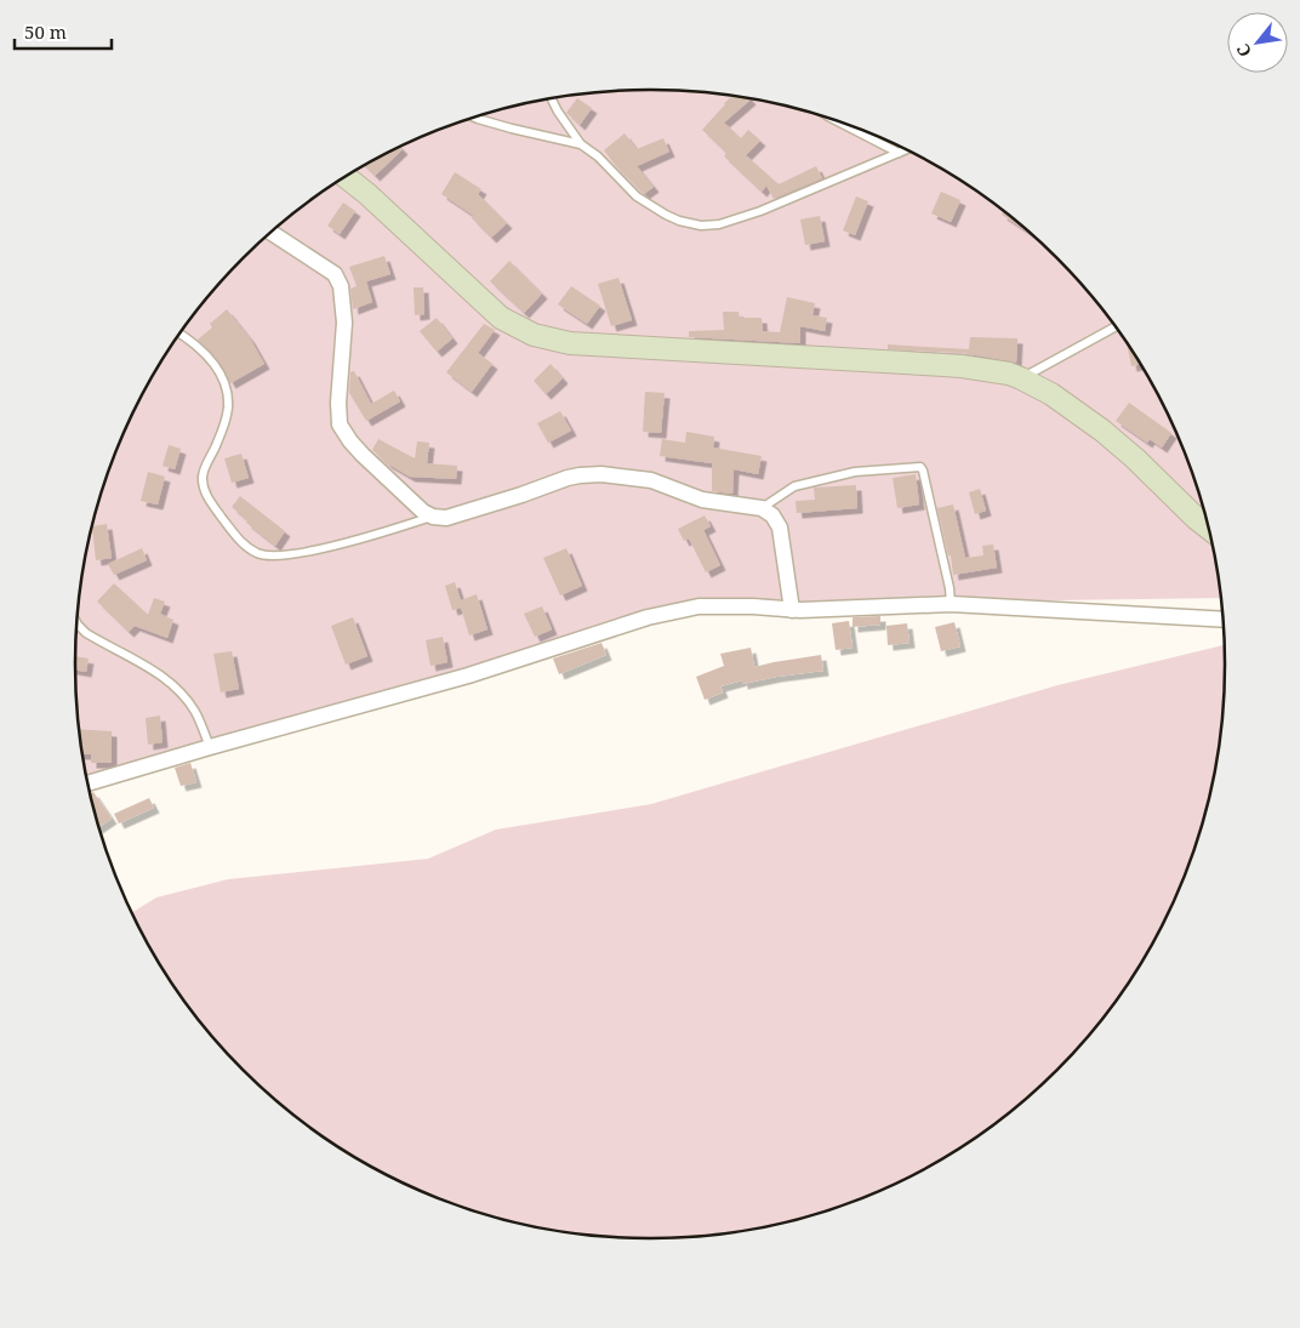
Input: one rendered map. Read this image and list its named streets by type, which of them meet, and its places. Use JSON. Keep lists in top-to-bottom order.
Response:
{
  "scale_bar": "50 m",
  "north": "bottom left"
}
